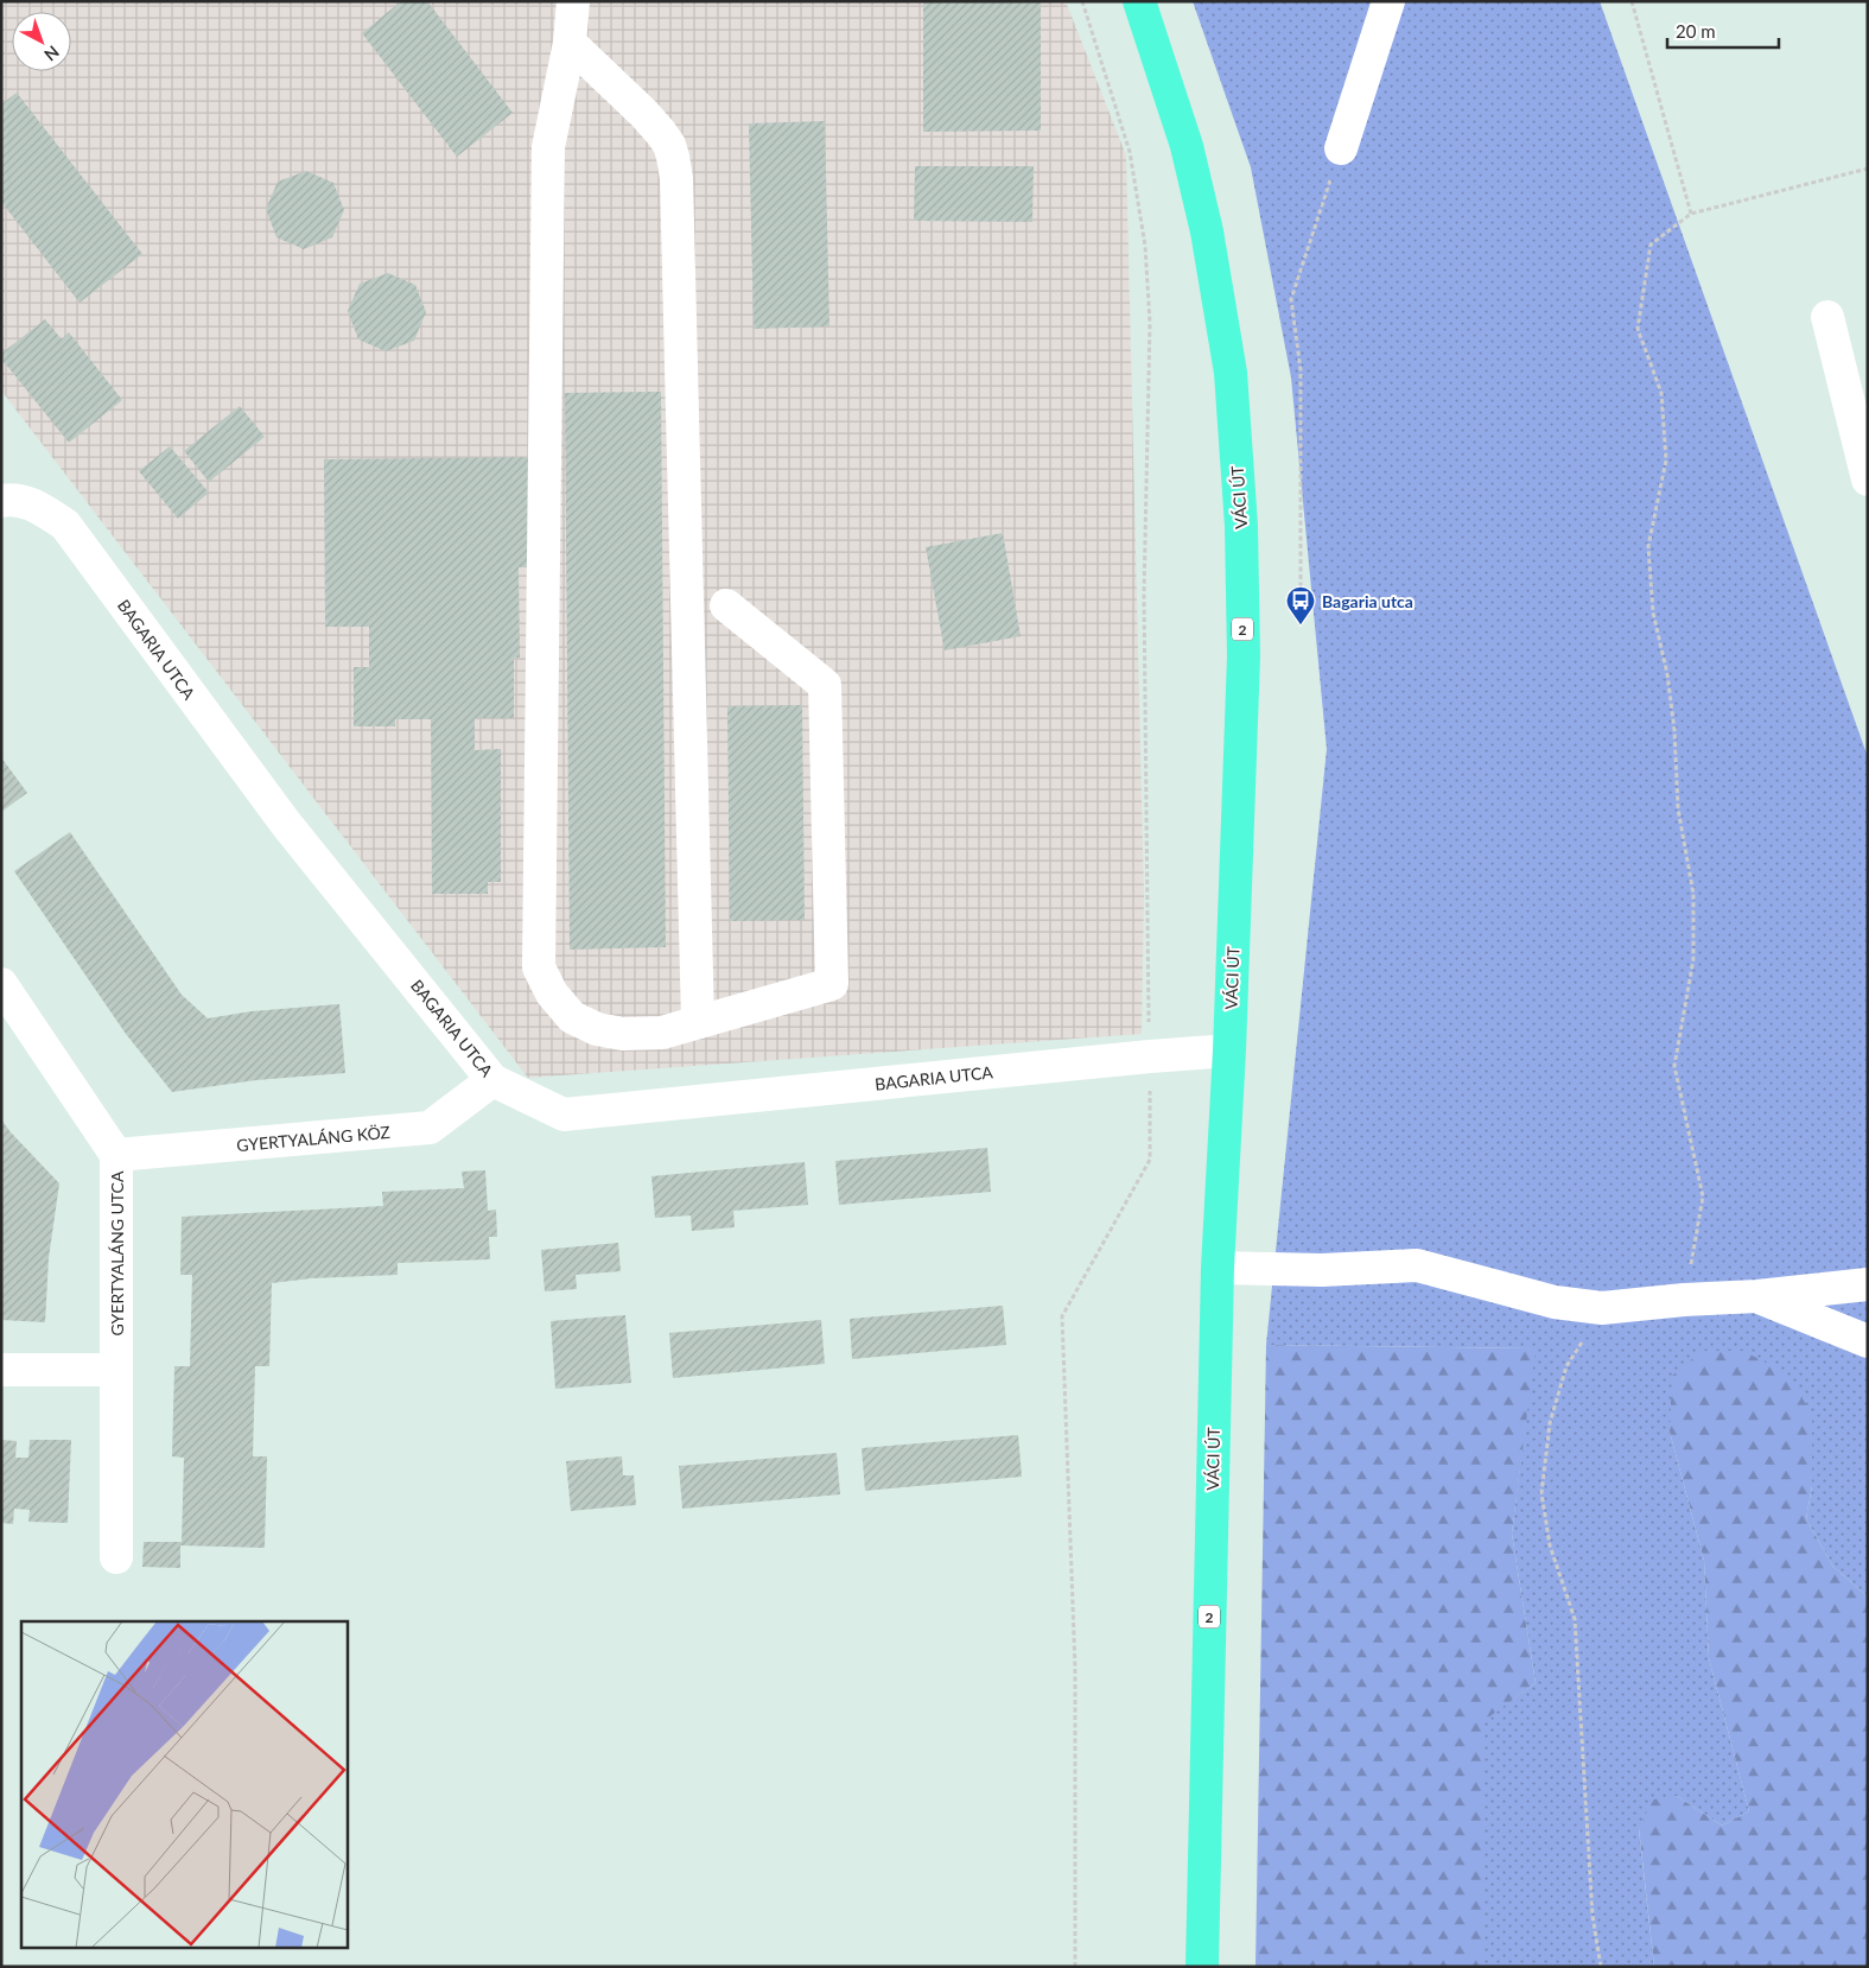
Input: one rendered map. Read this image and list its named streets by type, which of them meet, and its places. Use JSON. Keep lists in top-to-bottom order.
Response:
{
  "streets": {
    "main road": ["VÁCI ÚT", "2"],
    "street": ["BAGARIA UTCA", "GYERTYALÁNG KÖZ", "GYERTYALÁNG UTCA"]
  },
  "crossings": [
    ["VÁCI ÚT", "BAGARIA UTCA"],
    ["BAGARIA UTCA", "GYERTYALÁNG KÖZ"],
    ["GYERTYALÁNG KÖZ", "GYERTYALÁNG UTCA"]
  ],
  "places": {
    "bus stop": ["Bagaria utca"]
  },
  "scale_bar": "20 m",
  "north": "bottom right"
}
